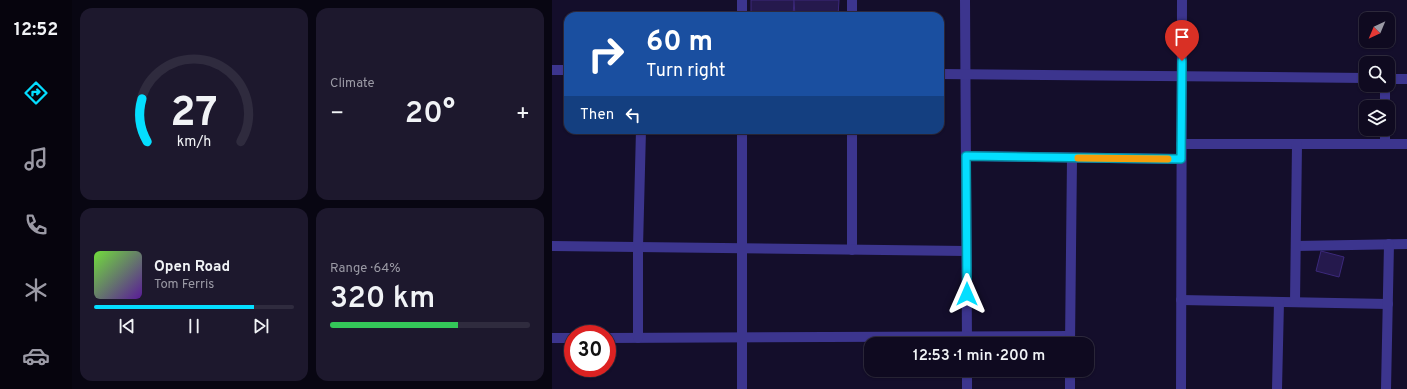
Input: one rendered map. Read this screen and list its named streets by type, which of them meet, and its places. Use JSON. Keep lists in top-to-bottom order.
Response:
{
  "north": "bottom left",
  "page": {
    "tabs": "12:52",
    "tile": [
      "Climate",
      ["Range · 64%", "320 km"]
    ],
    "turn": ["60 m", "Turn right"],
    "then": "Then",
    "heat": ["−", "20°", "+"],
    "song": ["Open Road", "Tom Ferris"],
    "limit": "30",
    "trip": "12:53 · 1 min · 200 m",
    "gauge": ["27", "km/h"]
  }
}
